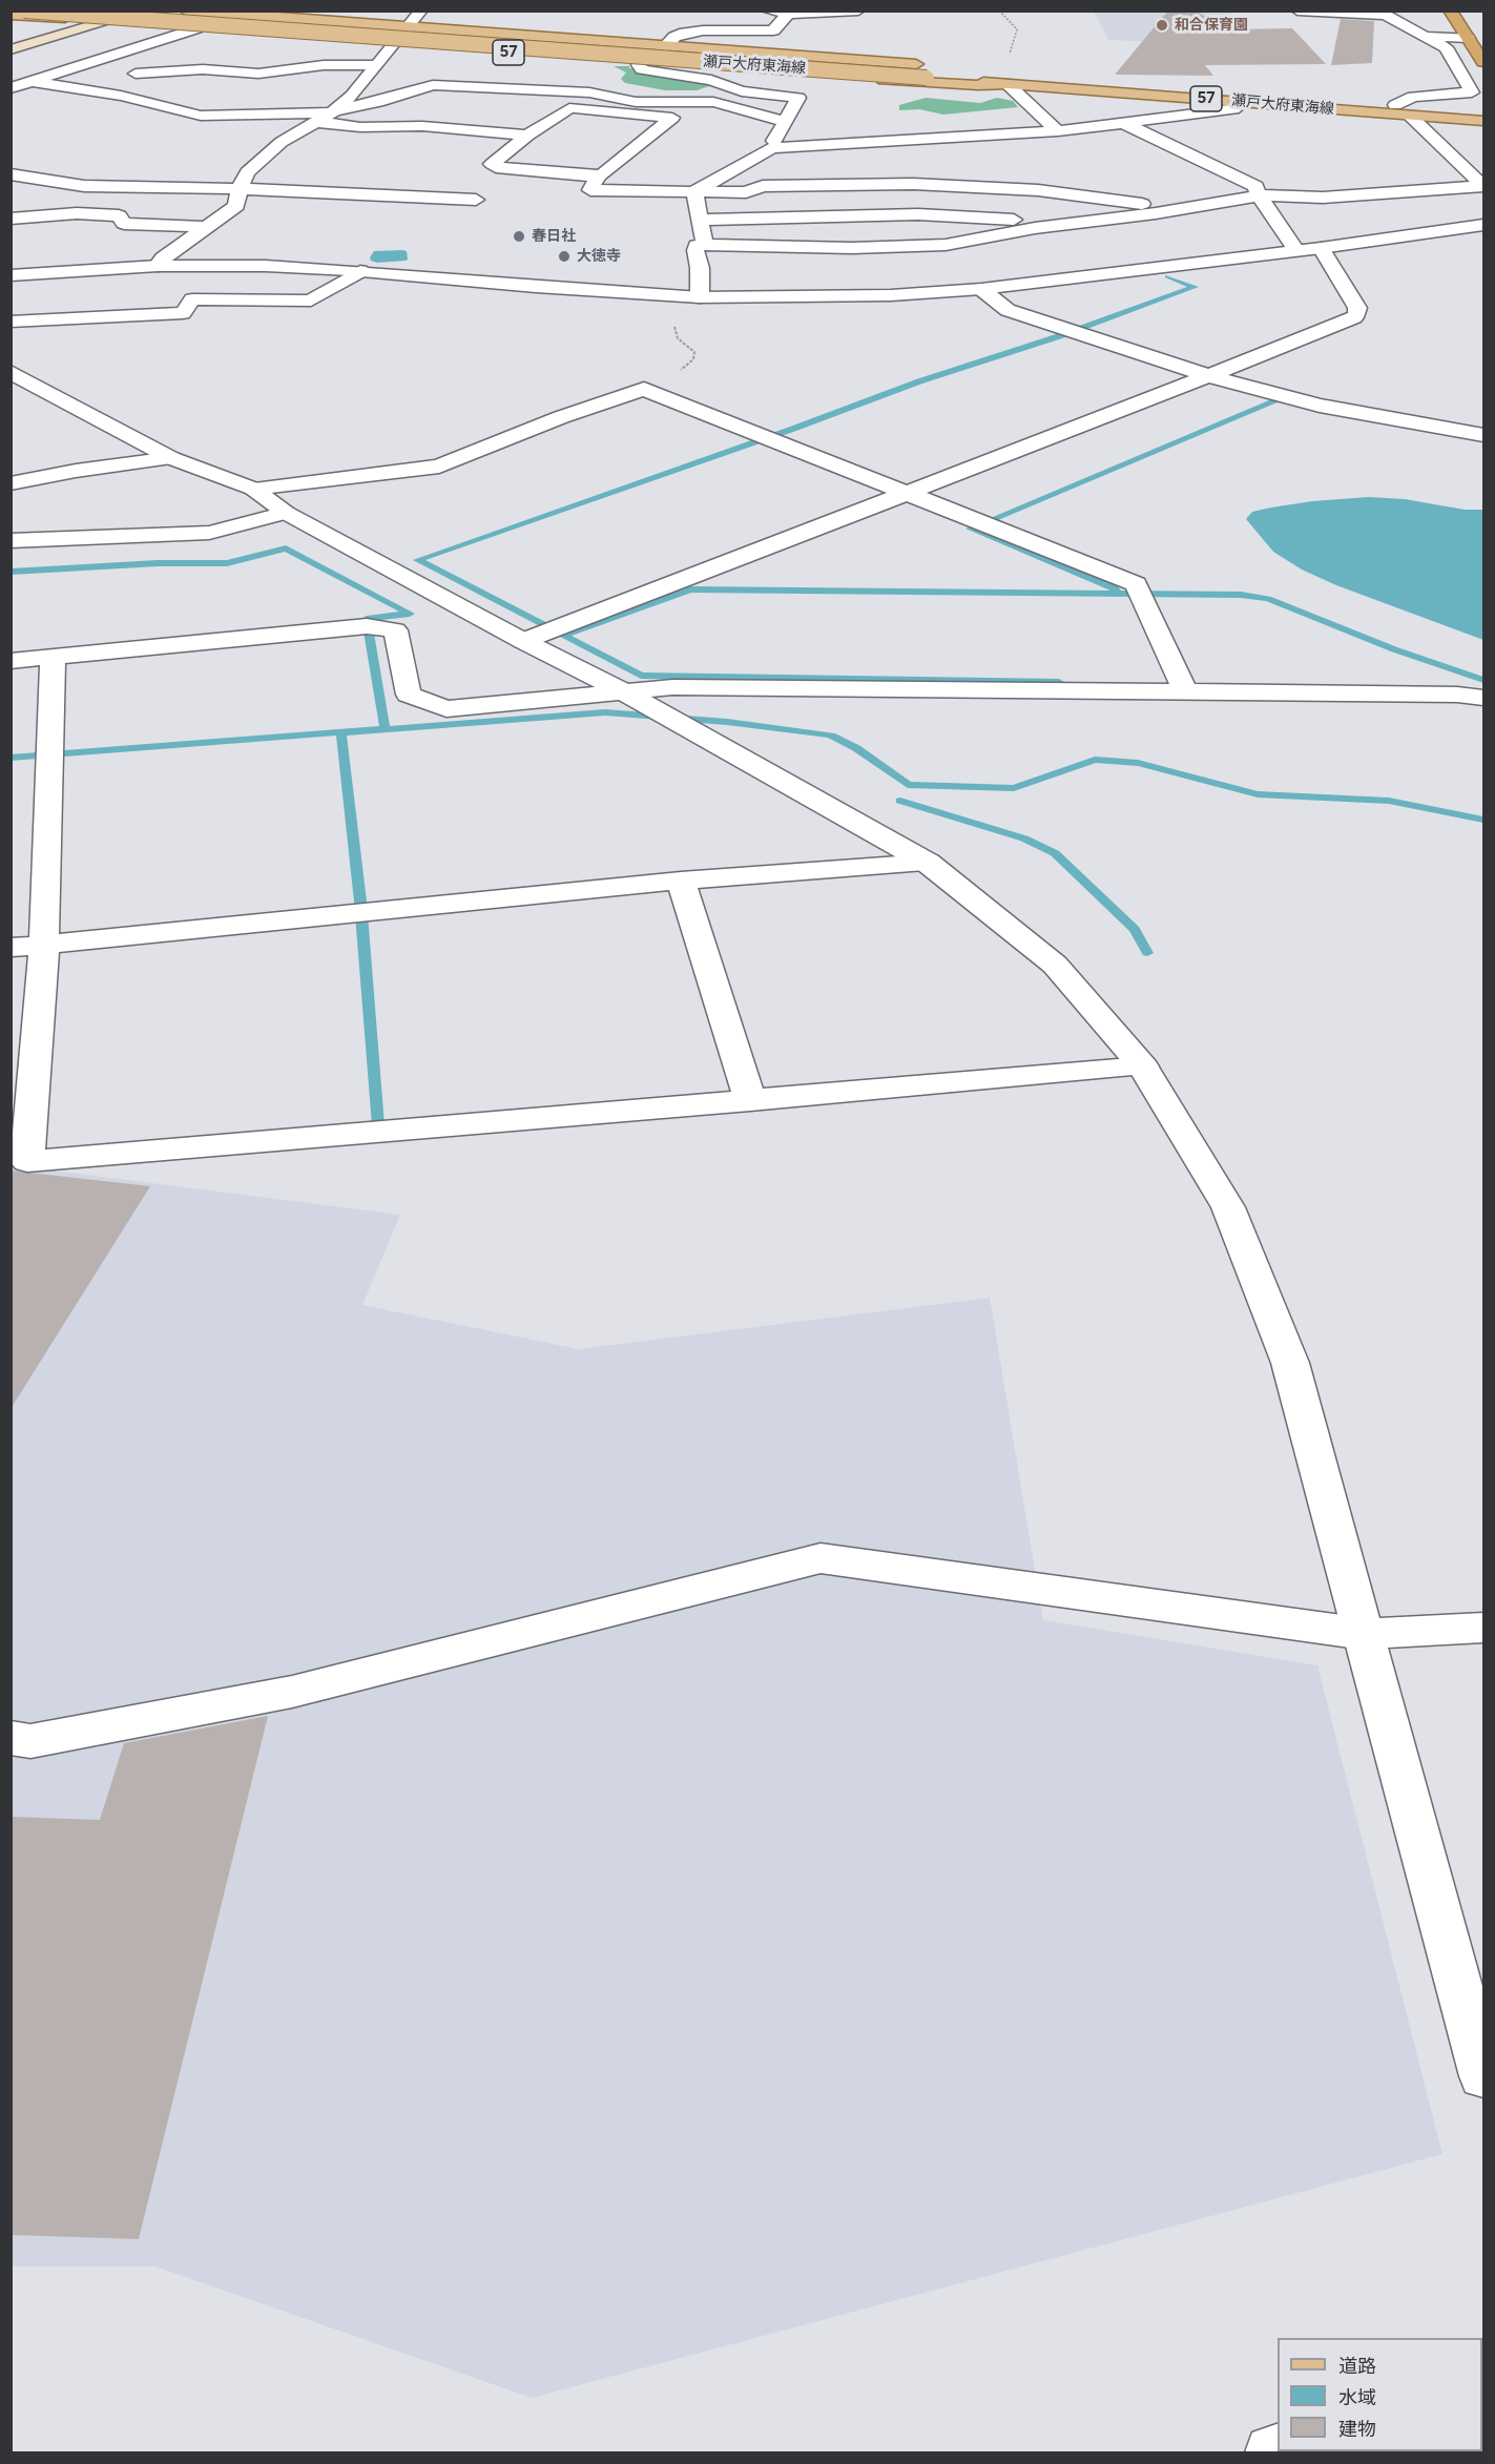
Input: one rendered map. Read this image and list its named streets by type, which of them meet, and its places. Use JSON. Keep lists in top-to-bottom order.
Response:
{
  "streets": {
    "main road": ["57", "瀬戸大府東海線"]
  },
  "crossings": [
    ["57", "瀬戸大府東海線"]
  ],
  "places": ["和合保育園", "春日社", "大徳寺"],
  "legend": ["道路", "水域", "建物"]
}
